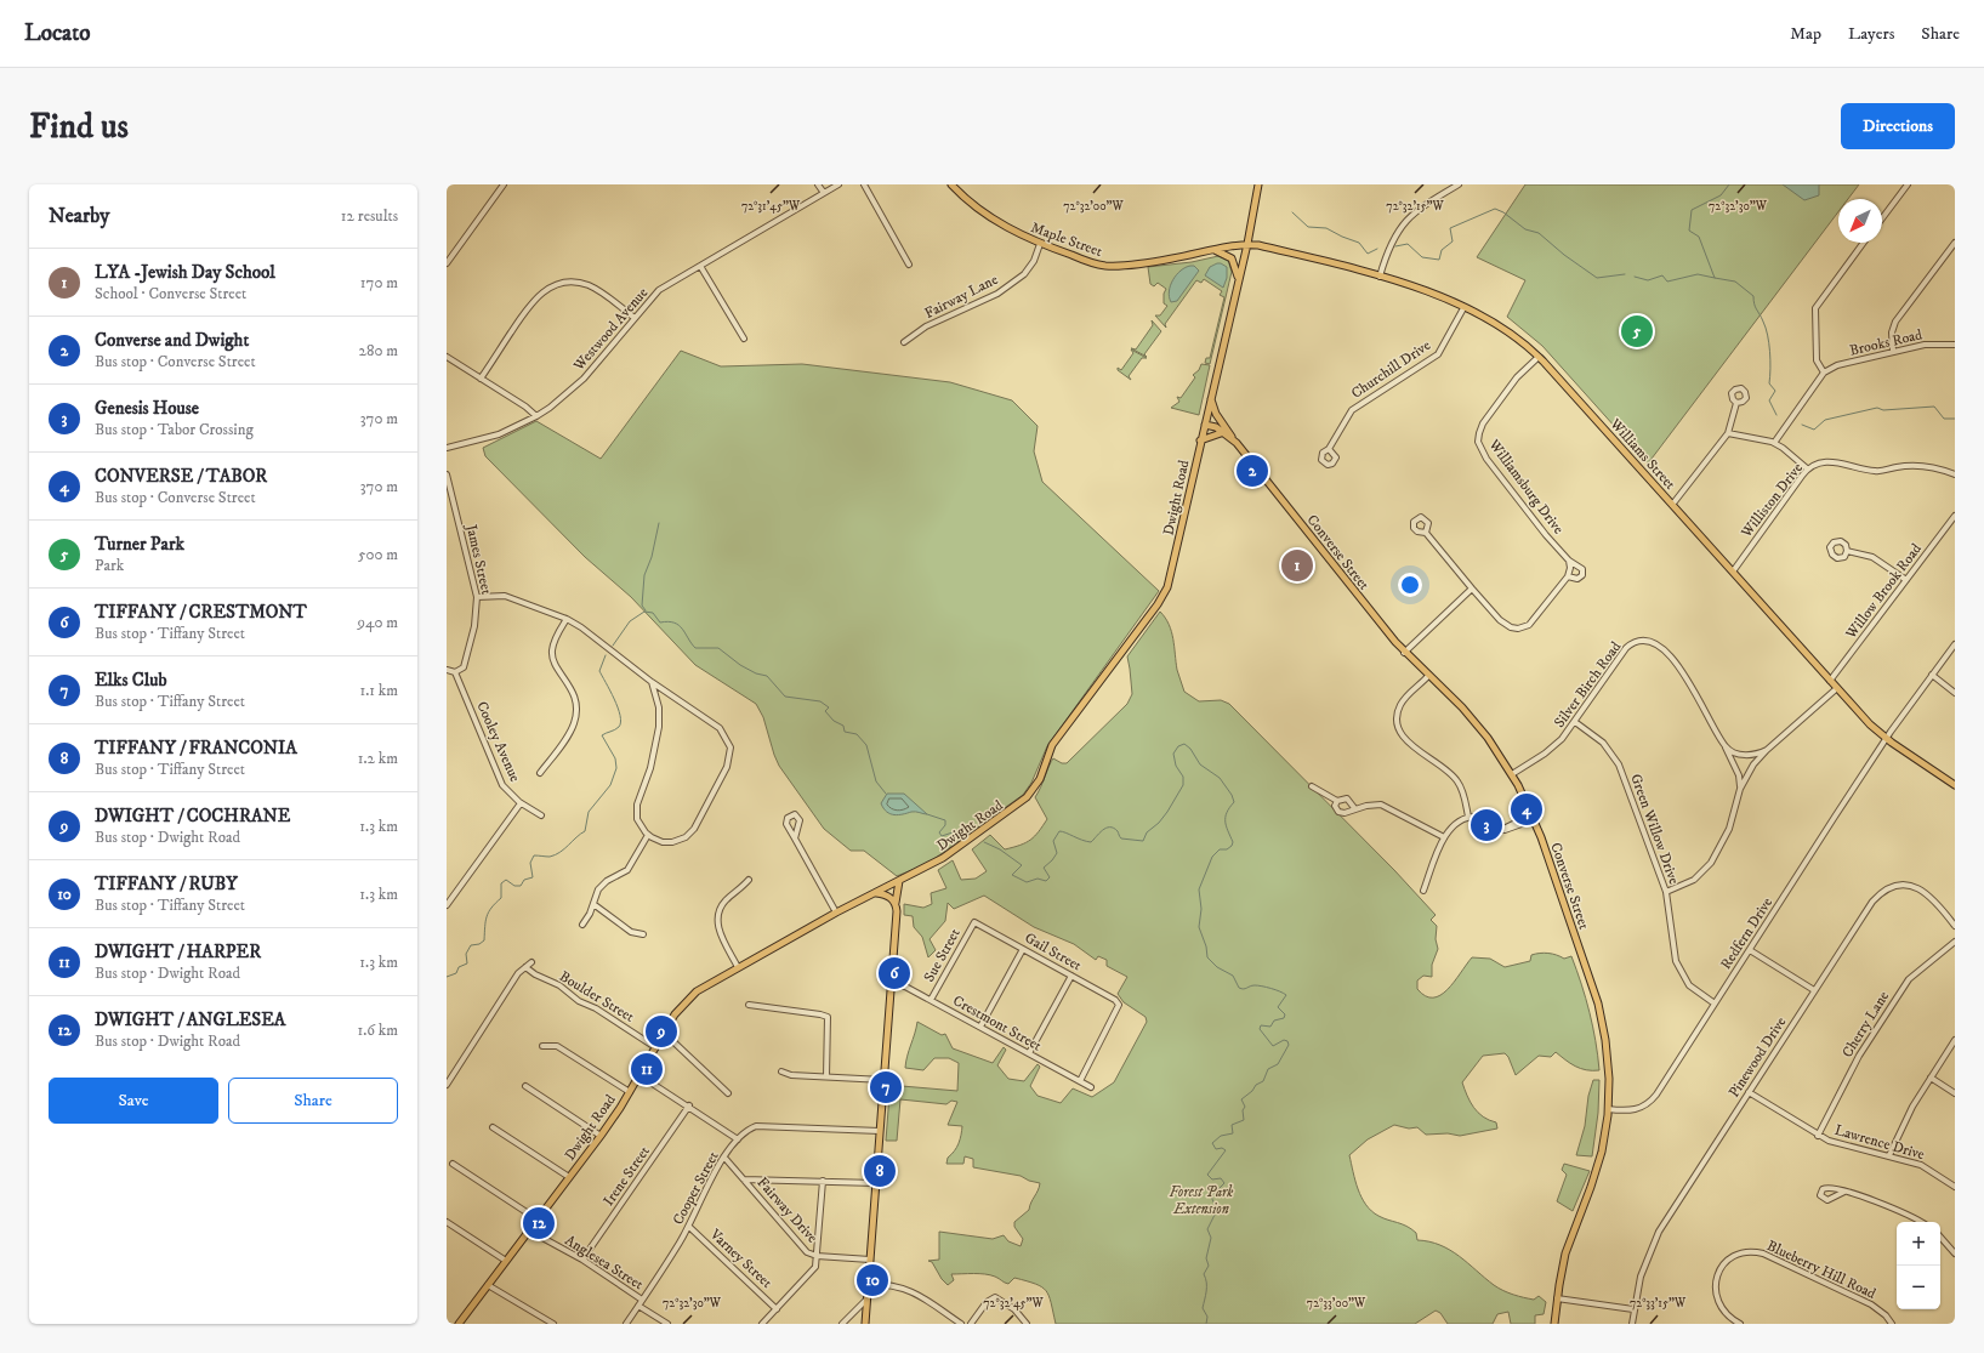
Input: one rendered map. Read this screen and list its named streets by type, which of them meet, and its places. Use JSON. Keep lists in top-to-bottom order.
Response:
{
  "streets": {
    "main road": [
      "Maple Street",
      "Williams Street",
      "Dwight Road",
      "Converse Street"
    ],
    "street": [
      "Fairway Lane",
      "Westwood Avenue",
      "Brooks Road",
      "Churchill Drive",
      "Williamsburg Drive",
      "Williston Drive",
      "James Street",
      "Willow Brook Road",
      "Silver Birch Road",
      "Cooley Avenue",
      "Green Willow Drive",
      "Redfern Drive",
      "Gail Street",
      "Sue Street",
      "Boulder Street",
      "Crestmont Street",
      "Cherry Lane",
      "Pinewood Drive",
      "Lawrence Drive",
      "Irene Street",
      "Cooper Street",
      "Fairway Drive",
      "Varney Street",
      "Anglesea Street",
      "Blueberry Hill Road"
    ]
  },
  "crossings": [
    ["Maple Street", "Fairway Lane"],
    ["Maple Street", "Williams Street"],
    ["Maple Street", "Dwight Road"],
    ["Churchill Drive", "Williams Street"],
    ["Williams Street", "Williamsburg Drive"],
    ["Williams Street", "Dwight Road"],
    ["Williams Street", "Williston Drive"],
    ["Williams Street", "Willow Brook Road"],
    ["Williams Street", "Redfern Drive"],
    ["Dwight Road", "Converse Street"],
    ["Dwight Road", "Boulder Street"],
    ["Dwight Road", "Anglesea Street"],
    ["Converse Street", "Silver Birch Road"],
    ["Converse Street", "Redfern Drive"],
    ["James Street", "Cooley Avenue"],
    ["Silver Birch Road", "Green Willow Drive"],
    ["Green Willow Drive", "Redfern Drive"],
    ["Gail Street", "Sue Street"],
    ["Gail Street", "Crestmont Street"],
    ["Sue Street", "Crestmont Street"],
    ["Cherry Lane", "Lawrence Drive"],
    ["Pinewood Drive", "Lawrence Drive"],
    ["Irene Street", "Anglesea Street"],
    ["Cooper Street", "Fairway Drive"],
    ["Cooper Street", "Varney Street"],
    ["Cooper Street", "Anglesea Street"]
  ],
  "parks": ["Forest Park Extension"],
  "north": "bottom left",
  "page": {
    "header": "Locato",
    "nav": ["Map", "Layers", "Share"],
    "buttons": [
      "Directions",
      ["Save", "Share"]
    ],
    "title": "Find us",
    "heading": ["Nearby", "12 results"],
    "list": [
      {
        "mark": "1",
        "name": "LYA -Jewish Day School",
        "note": "School · Converse Street",
        "value": "170 m"
      },
      {
        "mark": "2",
        "name": "Converse and Dwight",
        "note": "Bus stop · Converse Street",
        "value": "280 m"
      },
      {
        "mark": "3",
        "name": "Genesis House",
        "note": "Bus stop · Tabor Crossing",
        "value": "370 m"
      },
      {
        "mark": "4",
        "name": "CONVERSE / TABOR",
        "note": "Bus stop · Converse Street",
        "value": "370 m"
      },
      {
        "mark": "5",
        "name": "Turner Park",
        "note": "Park",
        "value": "500 m"
      },
      {
        "mark": "6",
        "name": "TIFFANY / CRESTMONT",
        "note": "Bus stop · Tiffany Street",
        "value": "940 m"
      },
      {
        "mark": "7",
        "name": "Elks Club",
        "note": "Bus stop · Tiffany Street",
        "value": "1.1 km"
      },
      {
        "mark": "8",
        "name": "TIFFANY / FRANCONIA",
        "note": "Bus stop · Tiffany Street",
        "value": "1.2 km"
      },
      {
        "mark": "9",
        "name": "DWIGHT / COCHRANE",
        "note": "Bus stop · Dwight Road",
        "value": "1.3 km"
      },
      {
        "mark": "10",
        "name": "TIFFANY / RUBY",
        "note": "Bus stop · Tiffany Street",
        "value": "1.3 km"
      },
      {
        "mark": "11",
        "name": "DWIGHT / HARPER",
        "note": "Bus stop · Dwight Road",
        "value": "1.3 km"
      },
      {
        "mark": "12",
        "name": "DWIGHT / ANGLESEA",
        "note": "Bus stop · Dwight Road",
        "value": "1.6 km"
      }
    ],
    "pins": [
      "5",
      "2",
      "1",
      "4",
      "3",
      "6",
      "9",
      "11",
      "7",
      "8",
      "12",
      "10"
    ],
    "map_buttons": ["+", "−"]
  },
  "coordinates": [
    "72°31'45\"W",
    "72°32'00\"W",
    "72°32'15\"W",
    "72°32'30\"W",
    "72°32'45\"W",
    "72°33'00\"W",
    "72°33'15\"W"
  ]
}
